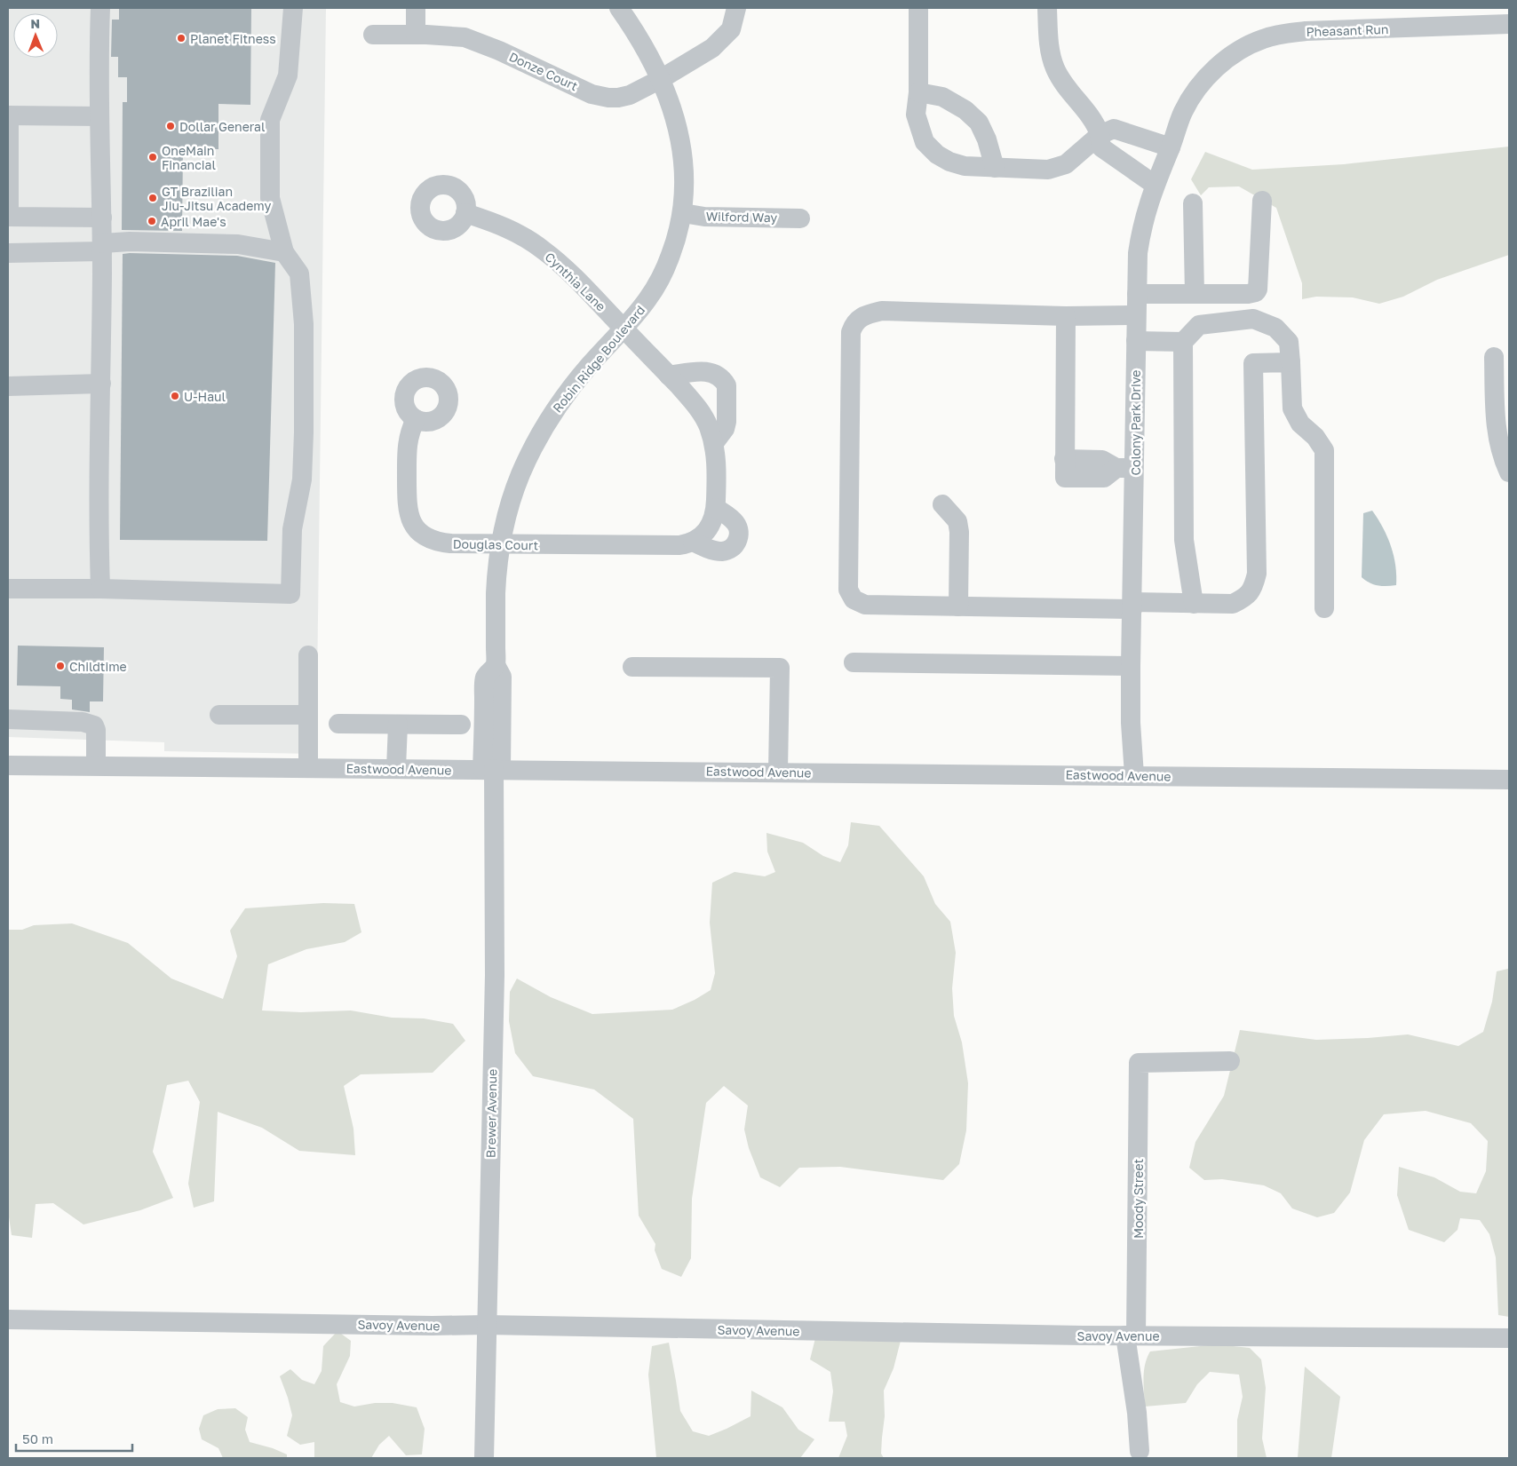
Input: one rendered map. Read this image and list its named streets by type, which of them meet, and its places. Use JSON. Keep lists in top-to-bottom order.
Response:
{
  "streets": {
    "street": [
      "Pheasant Run",
      "Donze Court",
      "Wilford Way",
      "Cynthia Lane",
      "Robin Ridge Boulevard",
      "Colony Park Drive",
      "Douglas Court",
      "Eastwood Avenue",
      "Brewer Avenue",
      "Moody Street",
      "Savoy Avenue"
    ]
  },
  "crossings": [
    ["Pheasant Run", "Colony Park Drive"],
    ["Donze Court", "Robin Ridge Boulevard"],
    ["Wilford Way", "Robin Ridge Boulevard"],
    ["Cynthia Lane", "Robin Ridge Boulevard"],
    ["Cynthia Lane", "Douglas Court"],
    ["Robin Ridge Boulevard", "Douglas Court"],
    ["Robin Ridge Boulevard", "Eastwood Avenue"],
    ["Robin Ridge Boulevard", "Brewer Avenue"],
    ["Colony Park Drive", "Eastwood Avenue"],
    ["Eastwood Avenue", "Brewer Avenue"],
    ["Brewer Avenue", "Savoy Avenue"],
    ["Moody Street", "Savoy Avenue"]
  ],
  "places": [
    "Planet Fitness",
    "Dollar General",
    "OneMain Financial",
    "GT Brazilian Jiu-Jitsu Academy",
    "April Mae's",
    "U-Haul",
    "Childtime"
  ],
  "scale_bar": "50 m",
  "north": "top"
}
